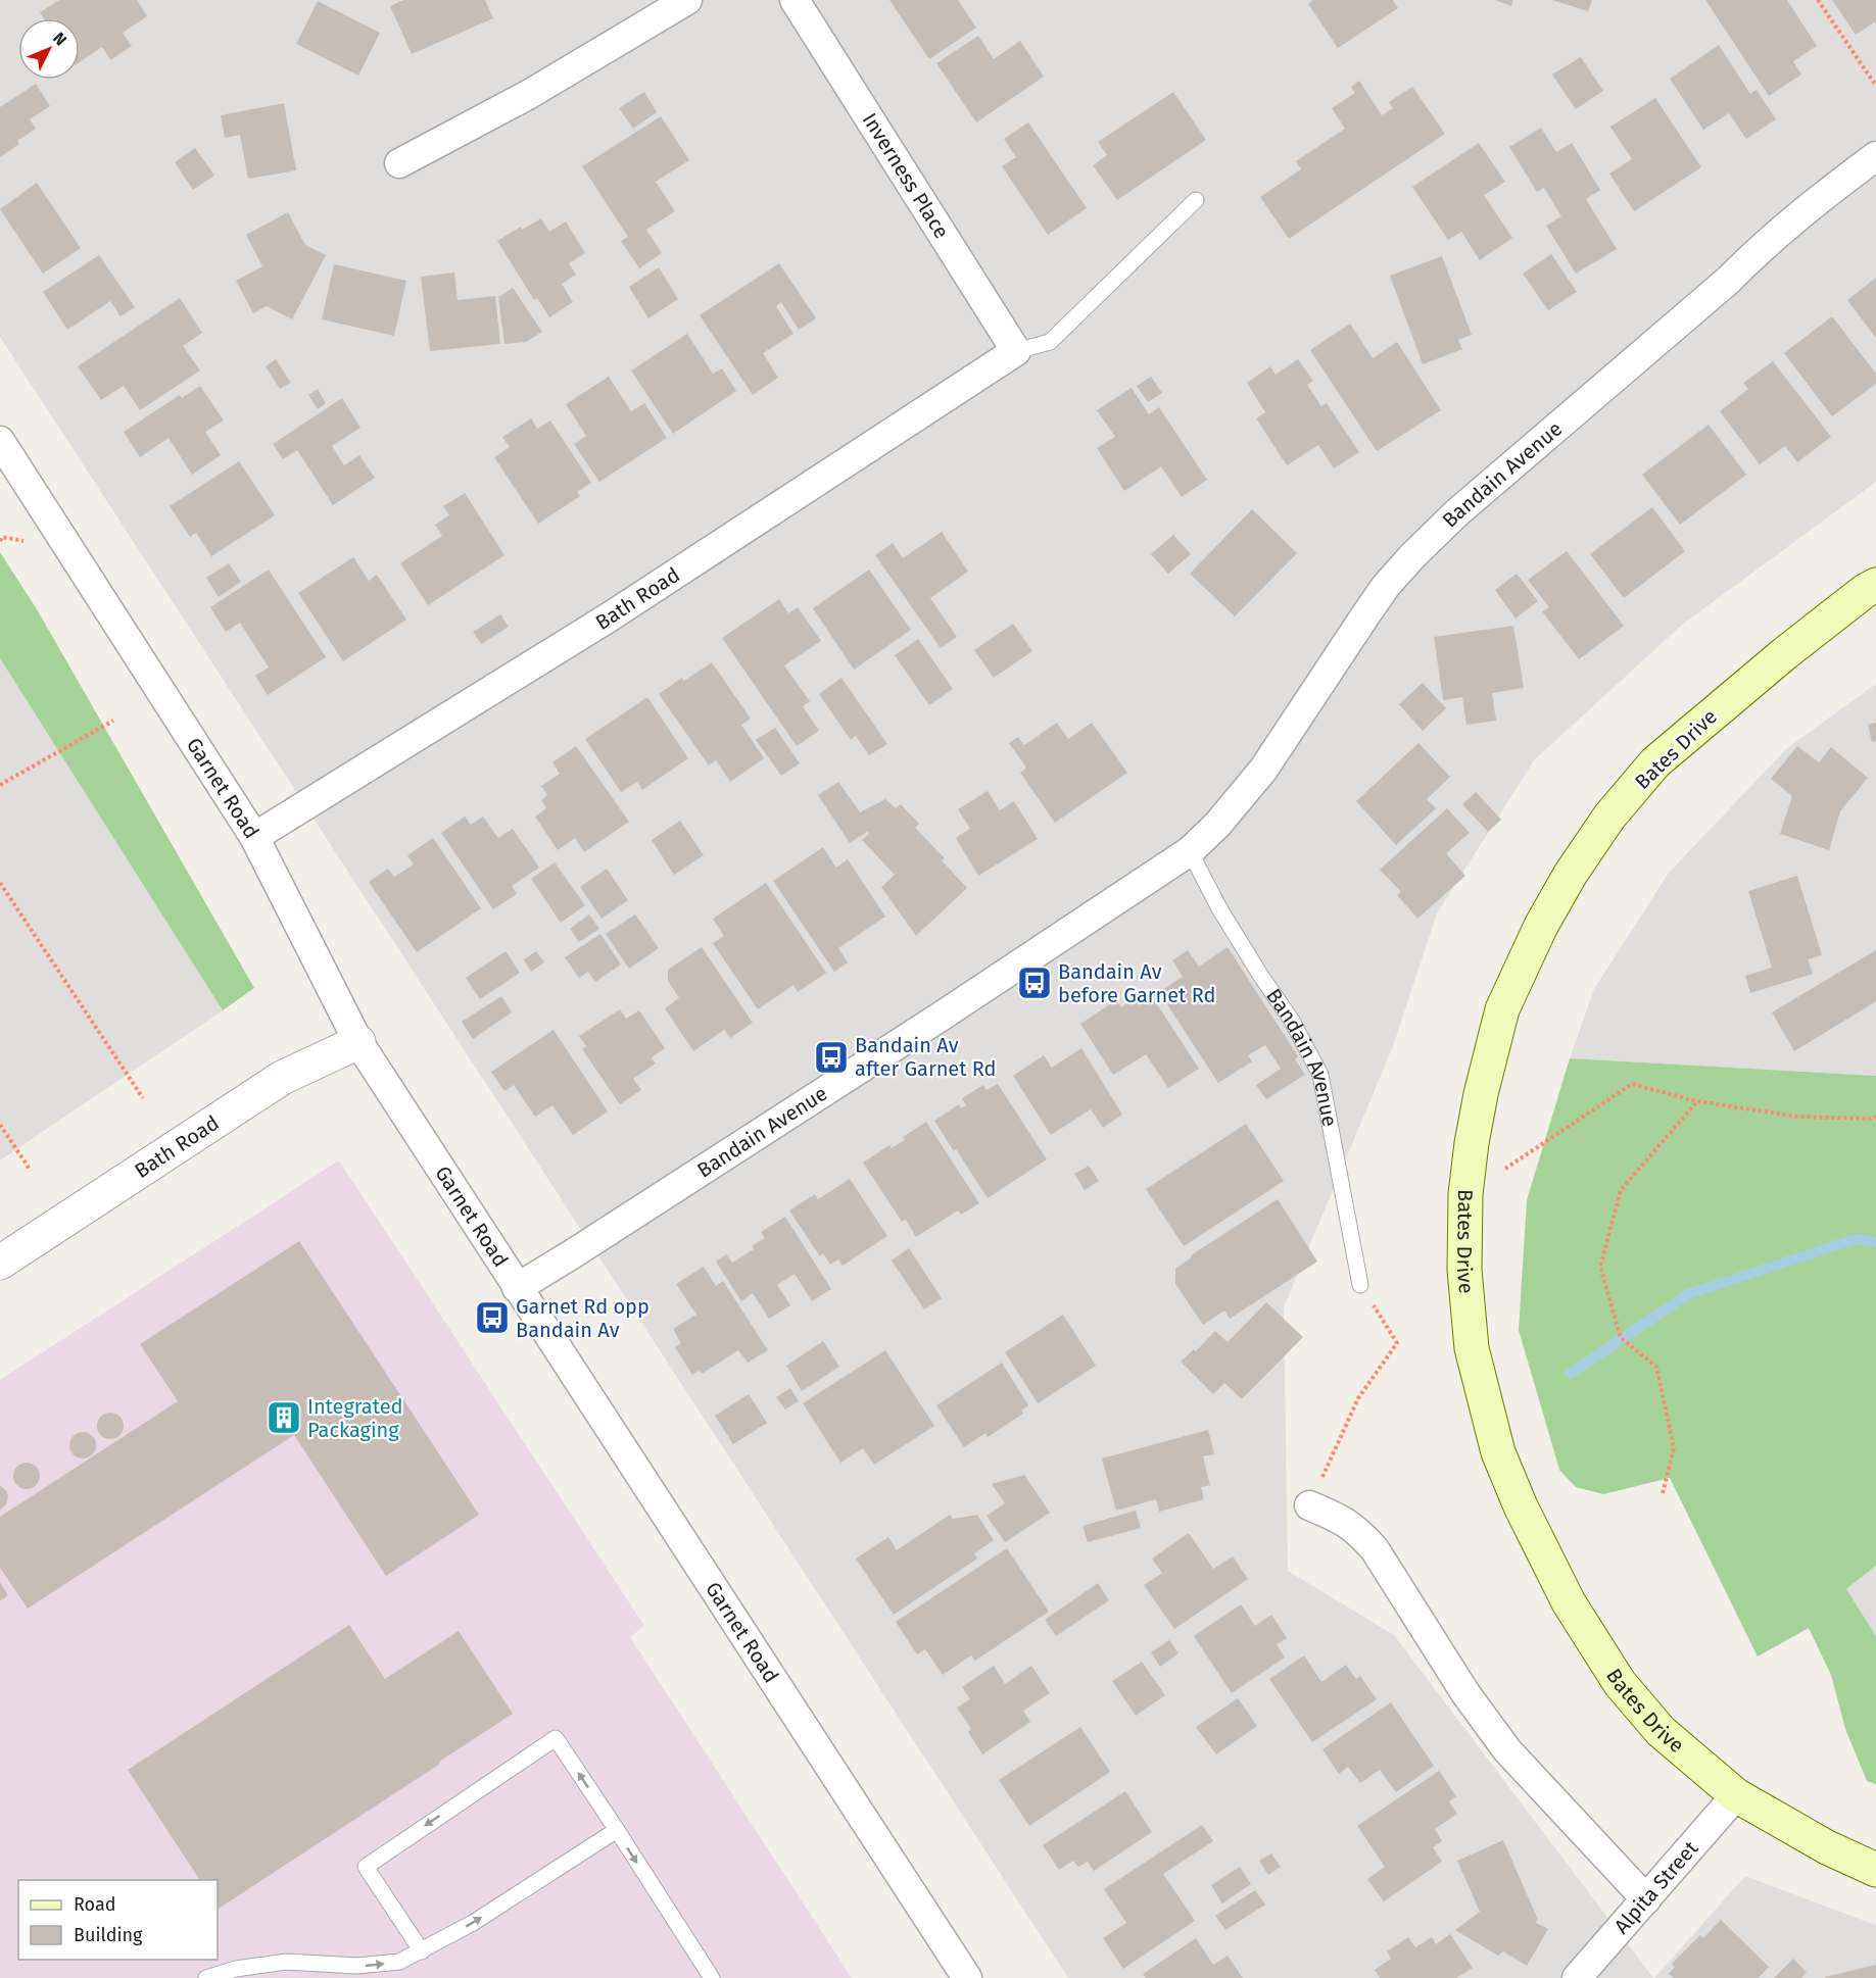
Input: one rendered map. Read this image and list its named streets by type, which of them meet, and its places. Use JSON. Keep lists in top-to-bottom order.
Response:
{
  "streets": {
    "main road": ["Bates Drive"],
    "street": [
      "Inverness Place",
      "Bandain Avenue",
      "Bath Road",
      "Garnet Road",
      "Alpita Street"
    ]
  },
  "crossings": [
    ["Inverness Place", "Bath Road"],
    ["Bandain Avenue", "Garnet Road"],
    ["Bath Road", "Garnet Road"],
    ["Bates Drive", "Alpita Street"]
  ],
  "places": {
    "bus stop": ["Bandain Av before Garnet Rd", "Bandain Av after Garnet Rd", "Garnet Rd opp Bandain Av"],
    "building": ["Integrated Packaging"]
  },
  "legend": ["Road", "Building"],
  "north": "top right"
}
